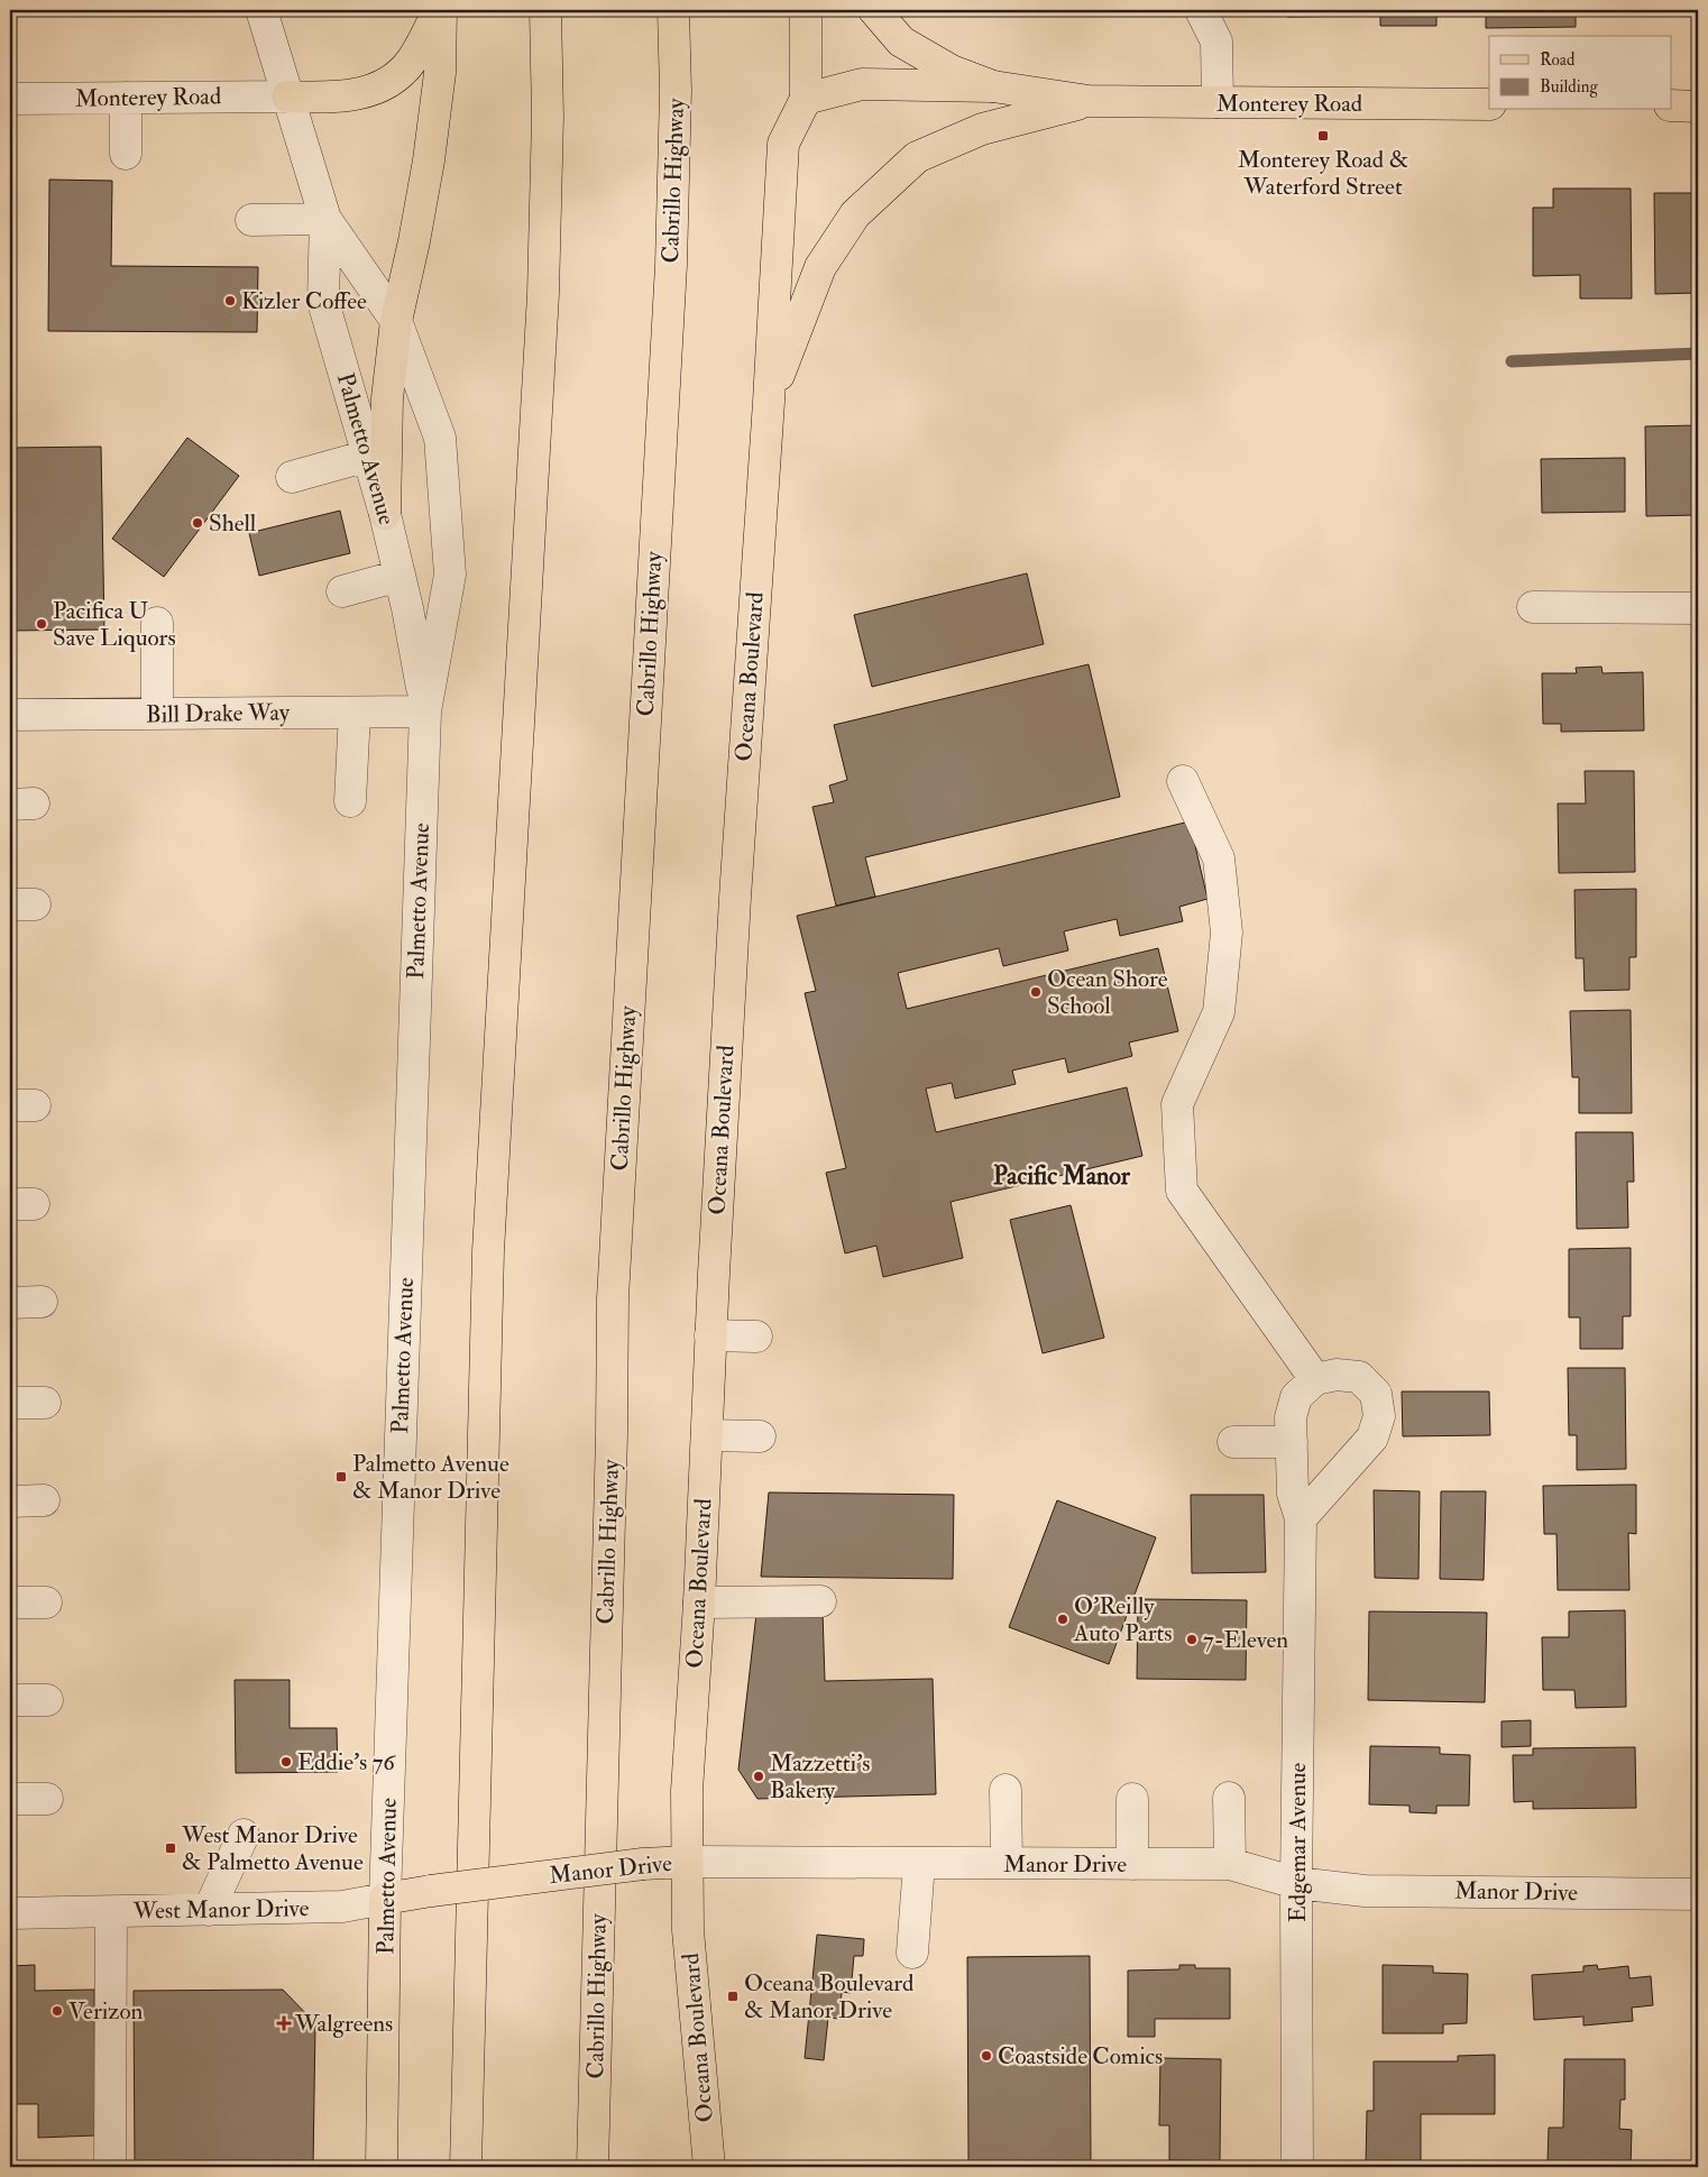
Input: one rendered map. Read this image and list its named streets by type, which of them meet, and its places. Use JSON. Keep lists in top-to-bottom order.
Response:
{
  "streets": {
    "main road": [
      "Monterey Road",
      "Cabrillo Highway",
      "Palmetto Avenue",
      "Oceana Boulevard",
      "Manor Drive",
      "West Manor Drive"
    ],
    "street": ["Bill Drake Way", "Edgemar Avenue"]
  },
  "crossings": [
    ["Monterey Road", "Palmetto Avenue"],
    ["Monterey Road", "Oceana Boulevard"],
    ["Palmetto Avenue", "Bill Drake Way"],
    ["Palmetto Avenue", "West Manor Drive"],
    ["Oceana Boulevard", "Manor Drive"],
    ["Edgemar Avenue", "Manor Drive"],
    ["Manor Drive", "West Manor Drive"]
  ],
  "districts": ["Pacific Manor"],
  "places": {
    "transit": [
      "Monterey Road & Waterford Street",
      "Palmetto Avenue & Manor Drive",
      "West Manor Drive & Palmetto Avenue",
      "Oceana Boulevard & Manor Drive"
    ],
    "other": [
      "Kizler Coffee",
      "Shell",
      "Pacifica U Save Liquors",
      "Ocean Shore School",
      "O'Reilly Auto Parts",
      "7-Eleven",
      "Eddie's 76",
      "Mazzetti's Bakery",
      "Verizon",
      "Coastside Comics"
    ],
    "health": ["Walgreens"]
  },
  "legend": ["Road", "Building"]
}
